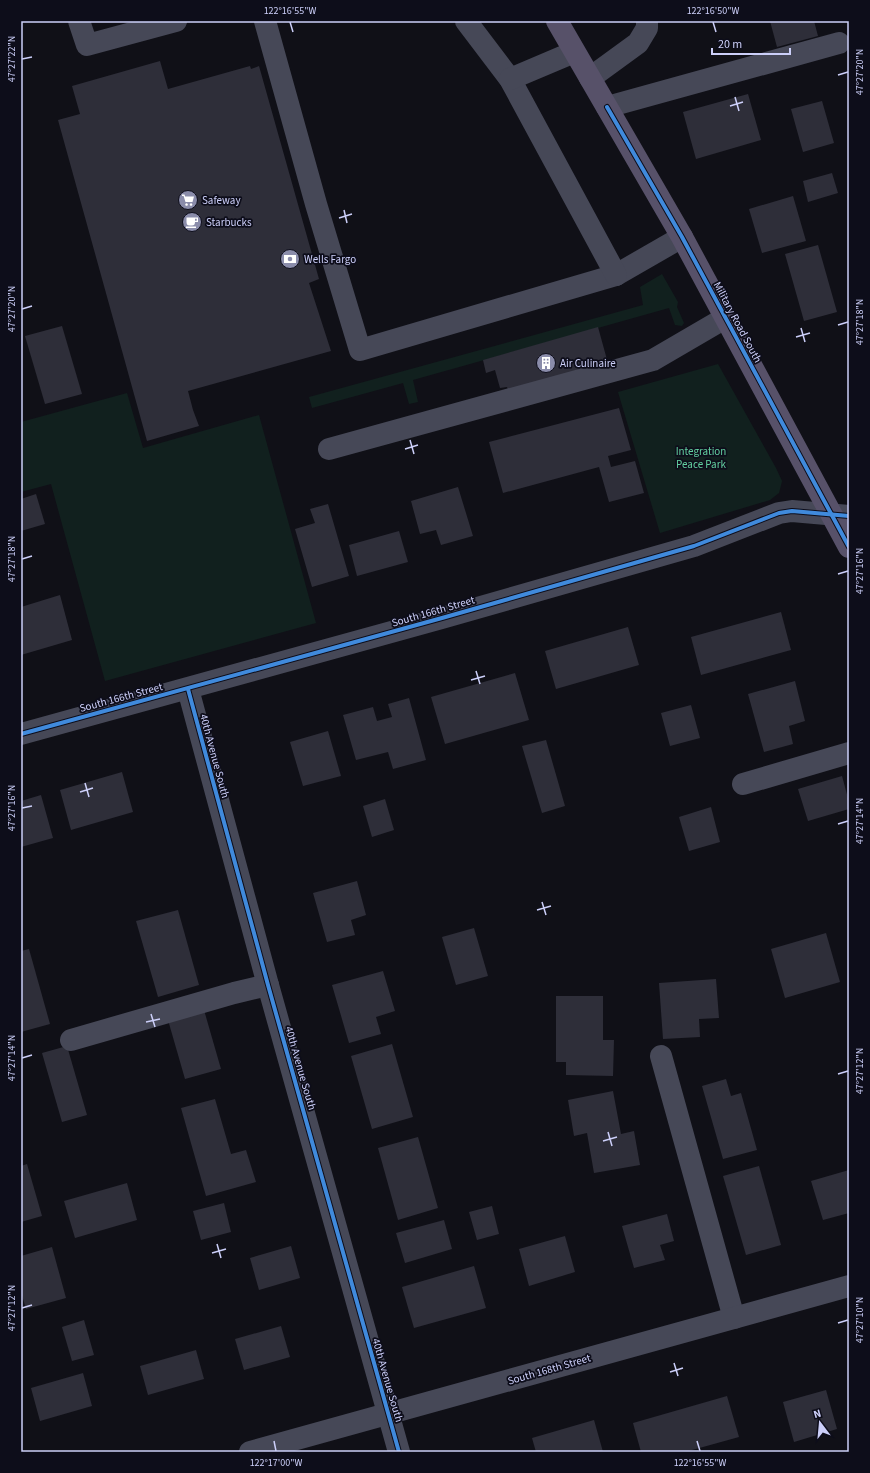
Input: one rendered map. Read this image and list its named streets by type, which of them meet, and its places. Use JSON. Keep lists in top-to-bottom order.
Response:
{
  "streets": {
    "main road": ["Military Road South"],
    "street": ["South 166th Street", "40th Avenue South", "South 168th Street"]
  },
  "crossings": [
    ["Military Road South", "South 166th Street"],
    ["South 166th Street", "40th Avenue South"],
    ["40th Avenue South", "South 168th Street"]
  ],
  "parks": ["Integration Peace Park"],
  "places": {
    "supermarket": ["Safeway"],
    "cafe": ["Starbucks"],
    "bank": ["Wells Fargo"],
    "building": ["Air Culinaire"]
  },
  "scale_bar": "20 m",
  "north": "top",
  "coordinates": [
    "122°16'55\"W",
    "122°16'50\"W",
    "47°27'22\"N",
    "47°27'20\"N",
    "47°27'18\"N",
    "47°27'16\"N",
    "47°27'14\"N",
    "47°27'12\"N",
    "47°27'10\"N",
    "122°17'00\"W"
  ]
}
